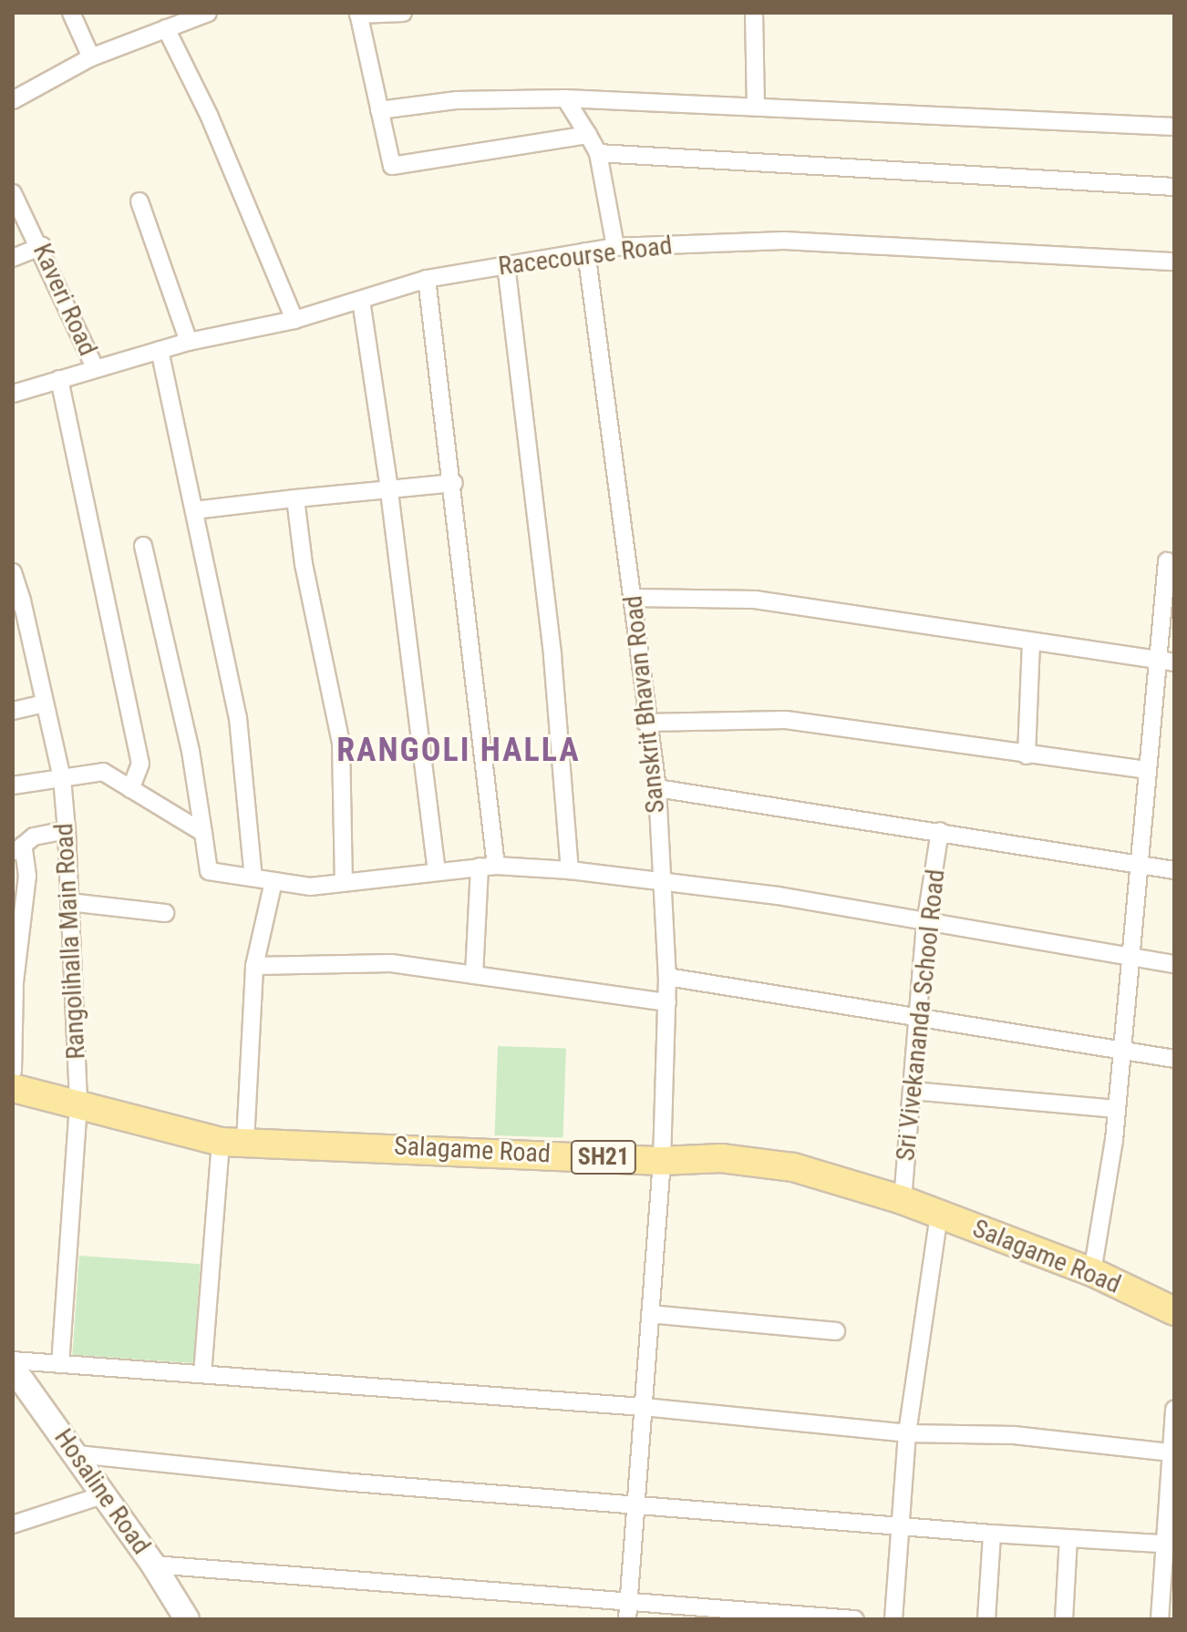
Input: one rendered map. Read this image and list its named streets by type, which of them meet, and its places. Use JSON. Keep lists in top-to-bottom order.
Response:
{
  "streets": {
    "main road": ["Salagame Road", "SH21"],
    "street": [
      "Racecourse Road",
      "Kaveri Road",
      "Sanskrit Bhavan Road",
      "Rangolihalla Main Road",
      "Sri Vivekananda School Road",
      "Hosaline Road"
    ]
  },
  "crossings": [
    ["Racecourse Road", "Kaveri Road"],
    ["Racecourse Road", "Sanskrit Bhavan Road"],
    ["Sanskrit Bhavan Road", "Salagame Road"],
    ["Rangolihalla Main Road", "Salagame Road"],
    ["Sri Vivekananda School Road", "Salagame Road"]
  ],
  "districts": ["RANGOLI HALLA"]
}
